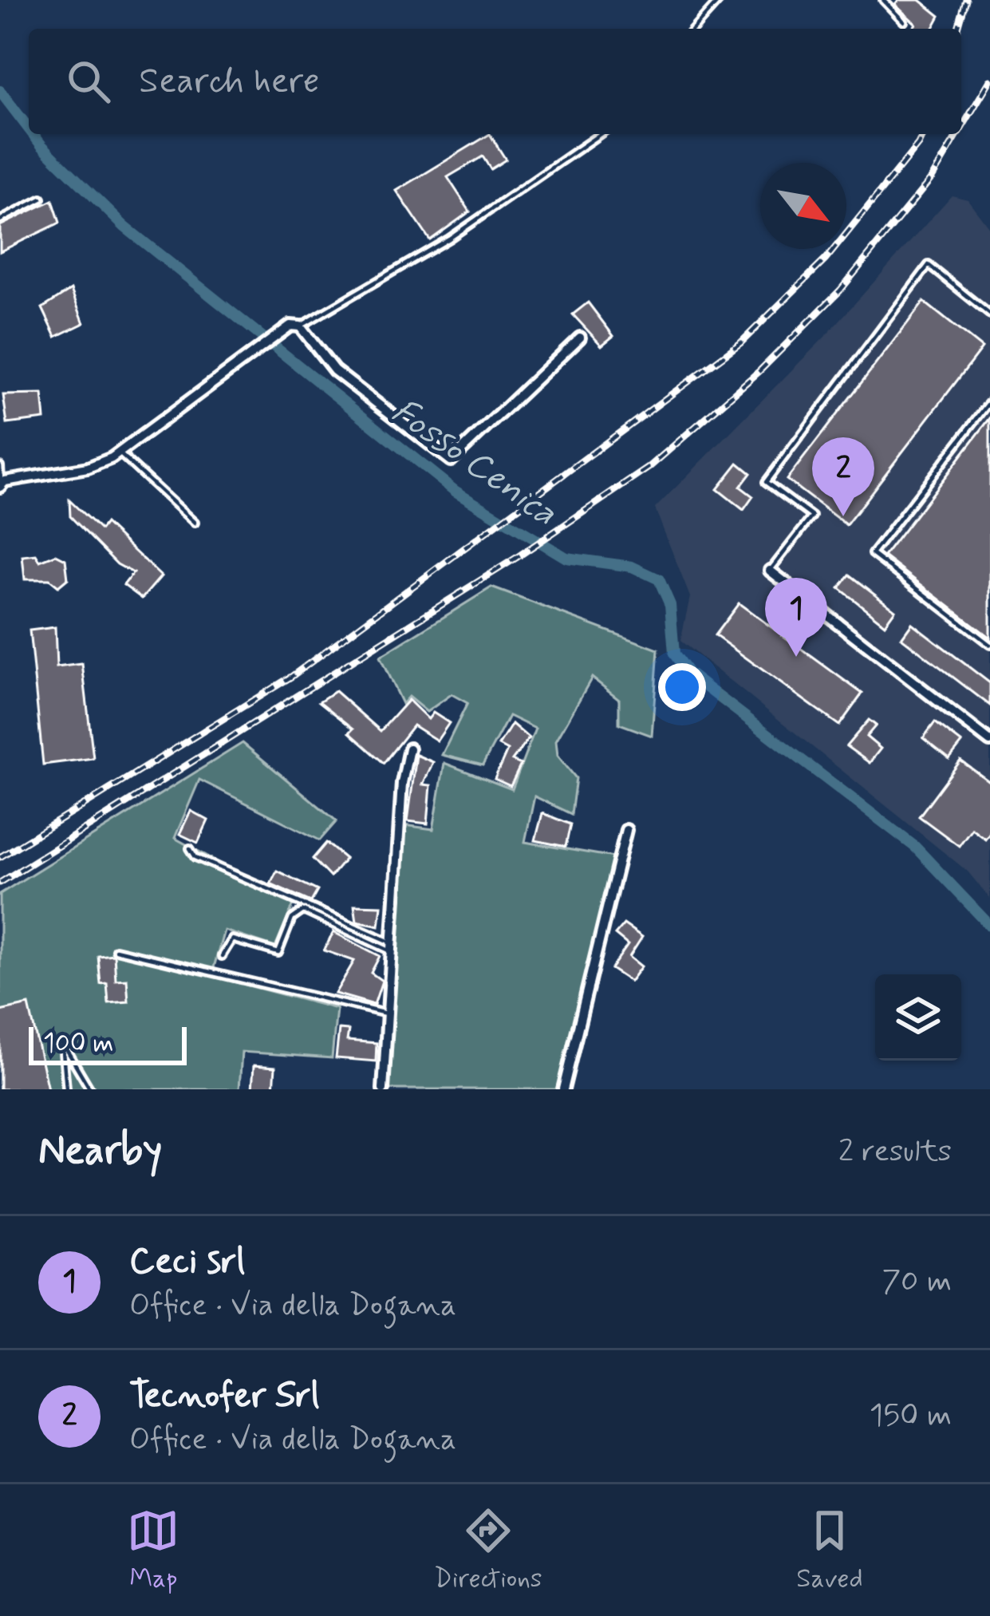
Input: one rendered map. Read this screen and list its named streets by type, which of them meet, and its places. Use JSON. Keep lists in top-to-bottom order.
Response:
{
  "water": ["Fosso Cenica"],
  "scale_bar": "100 m",
  "north": "bottom right",
  "page": {
    "search": "Search here",
    "pins": ["2", "1"],
    "scale": "100 m",
    "heading": ["Nearby", "2 results"],
    "list": [
      {
        "mark": "1",
        "name": "Ceci srl",
        "note": "Office · Via della Dogana",
        "value": "70 m"
      },
      {
        "mark": "2",
        "name": "Tecnofer Srl",
        "note": "Office · Via della Dogana",
        "value": "150 m"
      }
    ],
    "nav": ["Map", "Directions", "Saved"]
  }
}
